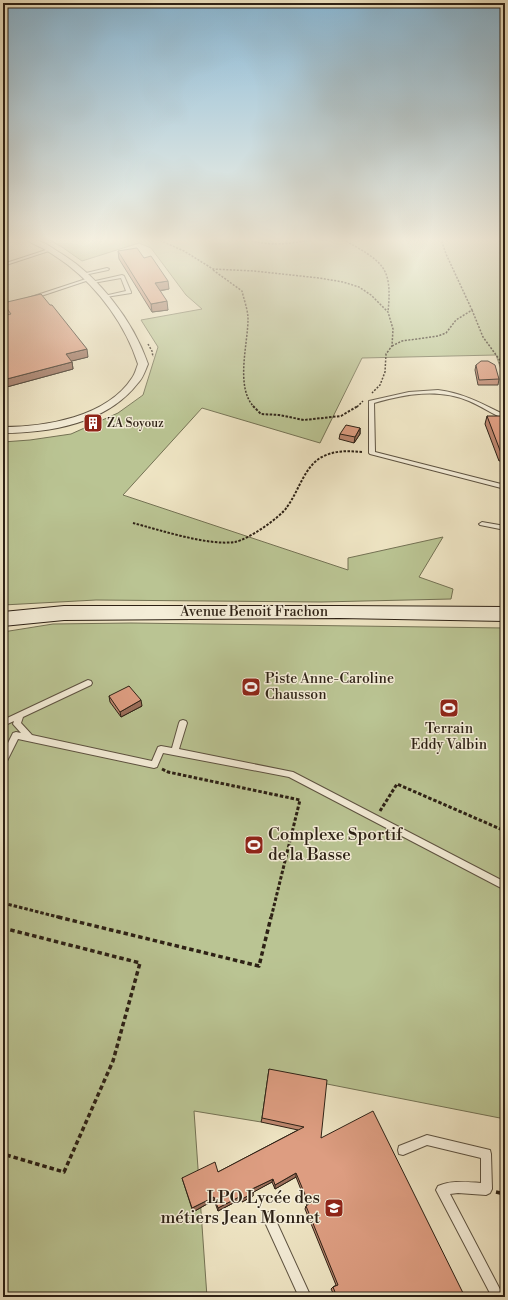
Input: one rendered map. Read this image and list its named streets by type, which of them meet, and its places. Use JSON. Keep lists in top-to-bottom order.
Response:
{
  "streets": {
    "main road": ["Avenue Benoit Frachon"]
  },
  "places": {
    "building": ["ZA Soyouz"],
    "sports": ["Piste Anne-Caroline Chausson", "Terrain Eddy Valbin", "Complexe Sportif de la Basse"],
    "school or university": ["LPO Lycée des métiers Jean Monnet"]
  }
}
